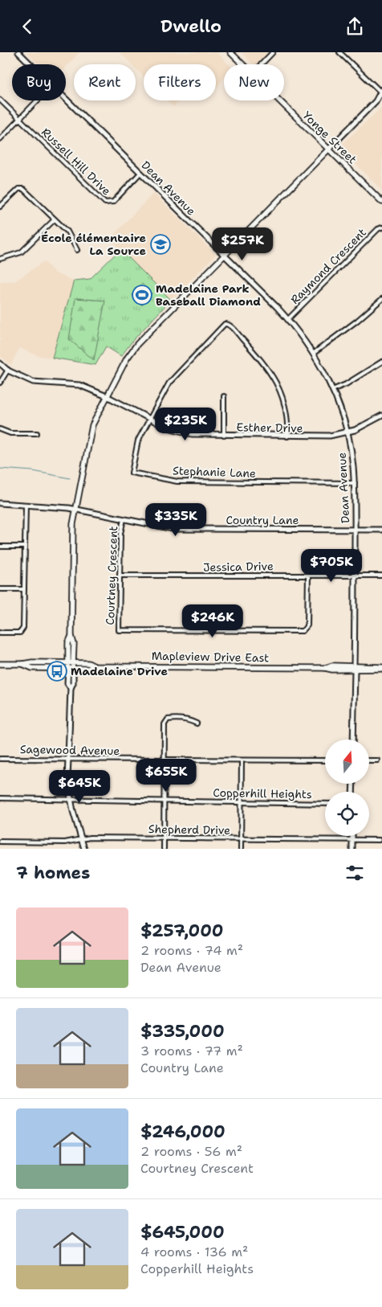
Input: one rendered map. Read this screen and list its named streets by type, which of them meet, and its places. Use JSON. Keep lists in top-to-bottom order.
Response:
{
  "streets": {
    "main road": ["Yonge Street", "Mapleview Drive East"],
    "street": [
      "Russell Hill Drive",
      "Dean Avenue",
      "Raymond Crescent",
      "Esther Drive",
      "Stephanie Lane",
      "Country Lane",
      "Jessica Drive",
      "Courtney Crescent",
      "Sagewood Avenue",
      "Copperhill Heights",
      "Shepherd Drive"
    ]
  },
  "crossings": [
    ["Russell Hill Drive", "Dean Avenue"],
    ["Dean Avenue", "Raymond Crescent"],
    ["Dean Avenue", "Esther Drive"],
    ["Dean Avenue", "Stephanie Lane"],
    ["Dean Avenue", "Country Lane"],
    ["Dean Avenue", "Jessica Drive"],
    ["Dean Avenue", "Mapleview Drive East"],
    ["Esther Drive", "Stephanie Lane"],
    ["Country Lane", "Courtney Crescent"],
    ["Jessica Drive", "Courtney Crescent"]
  ],
  "places": {
    "school or university": ["École élémentaire La Source"],
    "sports": ["Madelaine Park Baseball Diamond"],
    "bus stop": ["Madelaine Drive"]
  },
  "north": "top",
  "page": {
    "header": "Dwello",
    "chip": [
      "Buy",
      "Rent",
      "Filters",
      "New"
    ],
    "price": [
      "$257K",
      "$235K",
      "$335K",
      "$705K",
      "$246K",
      "$655K",
      "$645K"
    ],
    "heading": "7 homes",
    "list": [
      {
        "name": "$257,000",
        "note": "2 rooms · 74 m² · Dean Avenue"
      },
      {
        "name": "$335,000",
        "note": "3 rooms · 77 m² · Country Lane"
      },
      {
        "name": "$246,000",
        "note": "2 rooms · 56 m² · Courtney Crescent"
      },
      {
        "name": "$645,000",
        "note": "4 rooms · 136 m² · Copperhill Heights"
      }
    ]
  }
}
